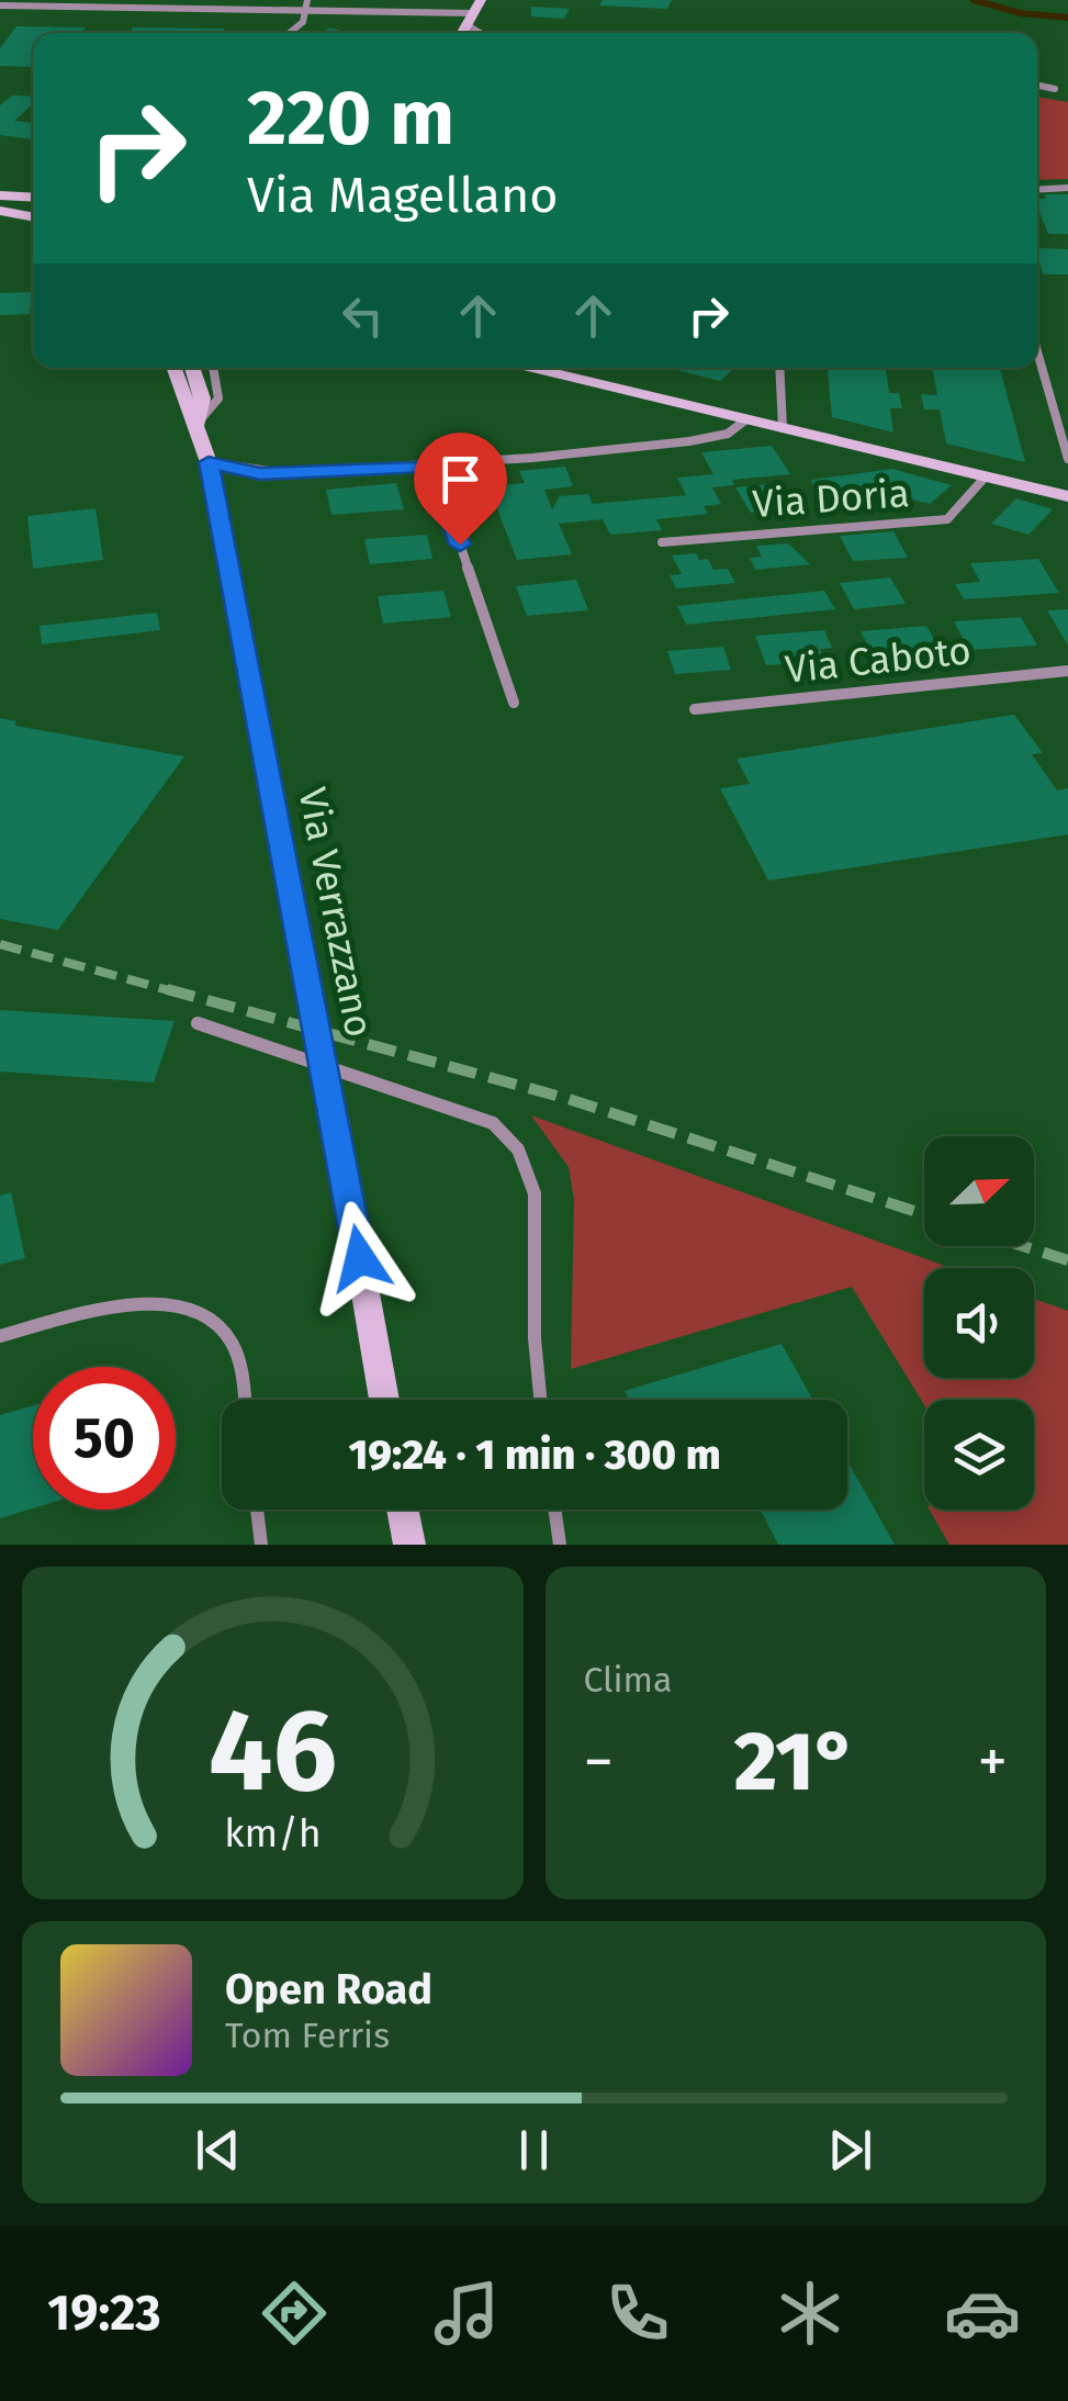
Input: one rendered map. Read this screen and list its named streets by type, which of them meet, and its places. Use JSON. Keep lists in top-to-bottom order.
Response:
{
  "streets": {
    "main road": ["Via Verrazzano"],
    "street": ["Via Doria", "Via Caboto"]
  },
  "north": "top right",
  "page": {
    "turn": ["220 m", "Via Magellano"],
    "limit": "50",
    "trip": "19:24 · 1 min · 300 m",
    "tile": "Clima",
    "heat": ["−", "21°", "+"],
    "song": ["Open Road", "Tom Ferris"],
    "tabs": "19:23",
    "gauge": ["46", "km/h"]
  }
}
